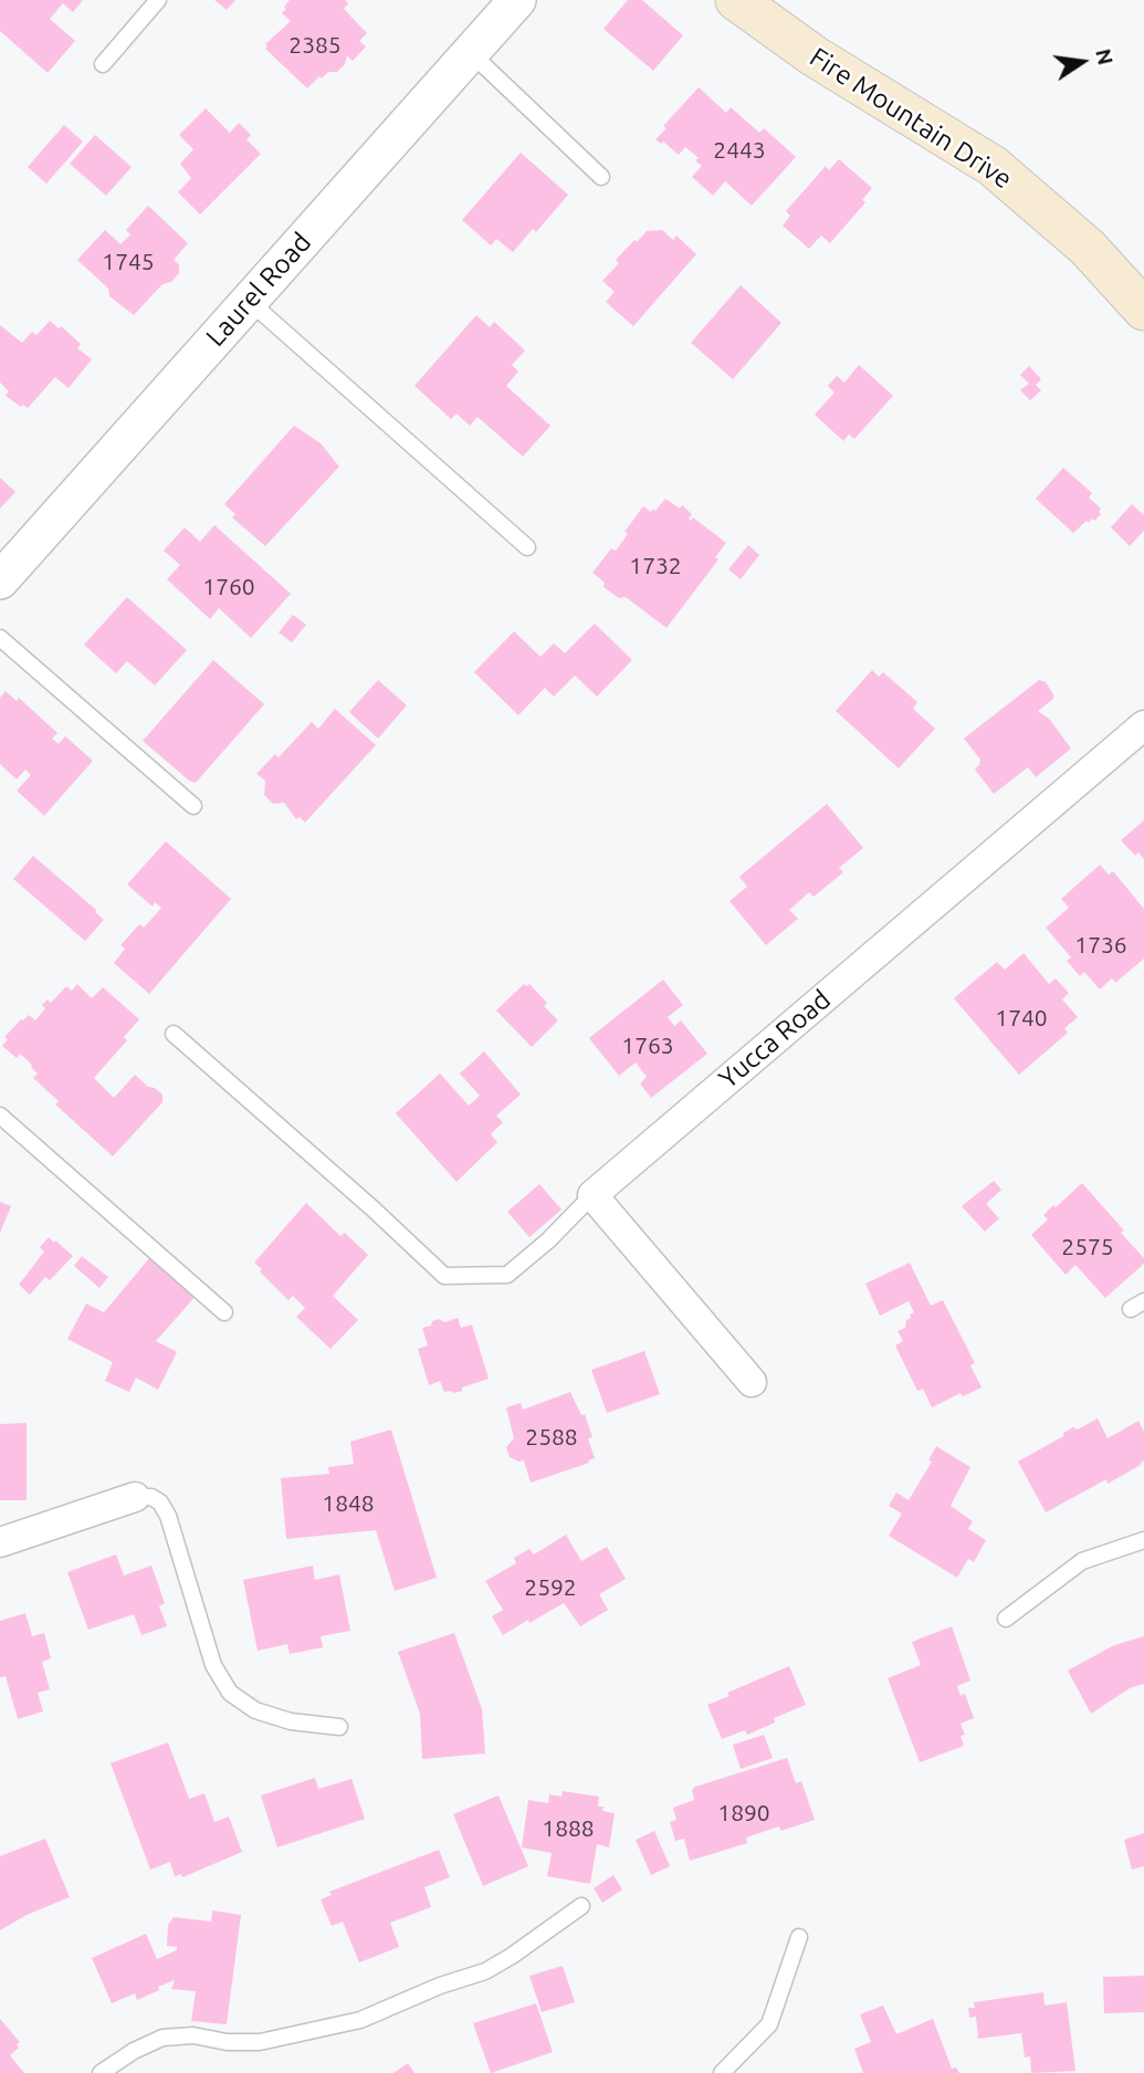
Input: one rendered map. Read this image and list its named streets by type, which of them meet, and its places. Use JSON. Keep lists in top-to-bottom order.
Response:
{
  "streets": {
    "main road": ["Fire Mountain Drive"],
    "street": ["Laurel Road", "Yucca Road"]
  },
  "house_numbers": [
    "2385",
    "2443",
    "1745",
    "1732",
    "1760",
    "1736",
    "1740",
    "1763",
    "2575",
    "2588",
    "1848",
    "2592",
    "1890",
    "1888"
  ],
  "north": "right"
}
